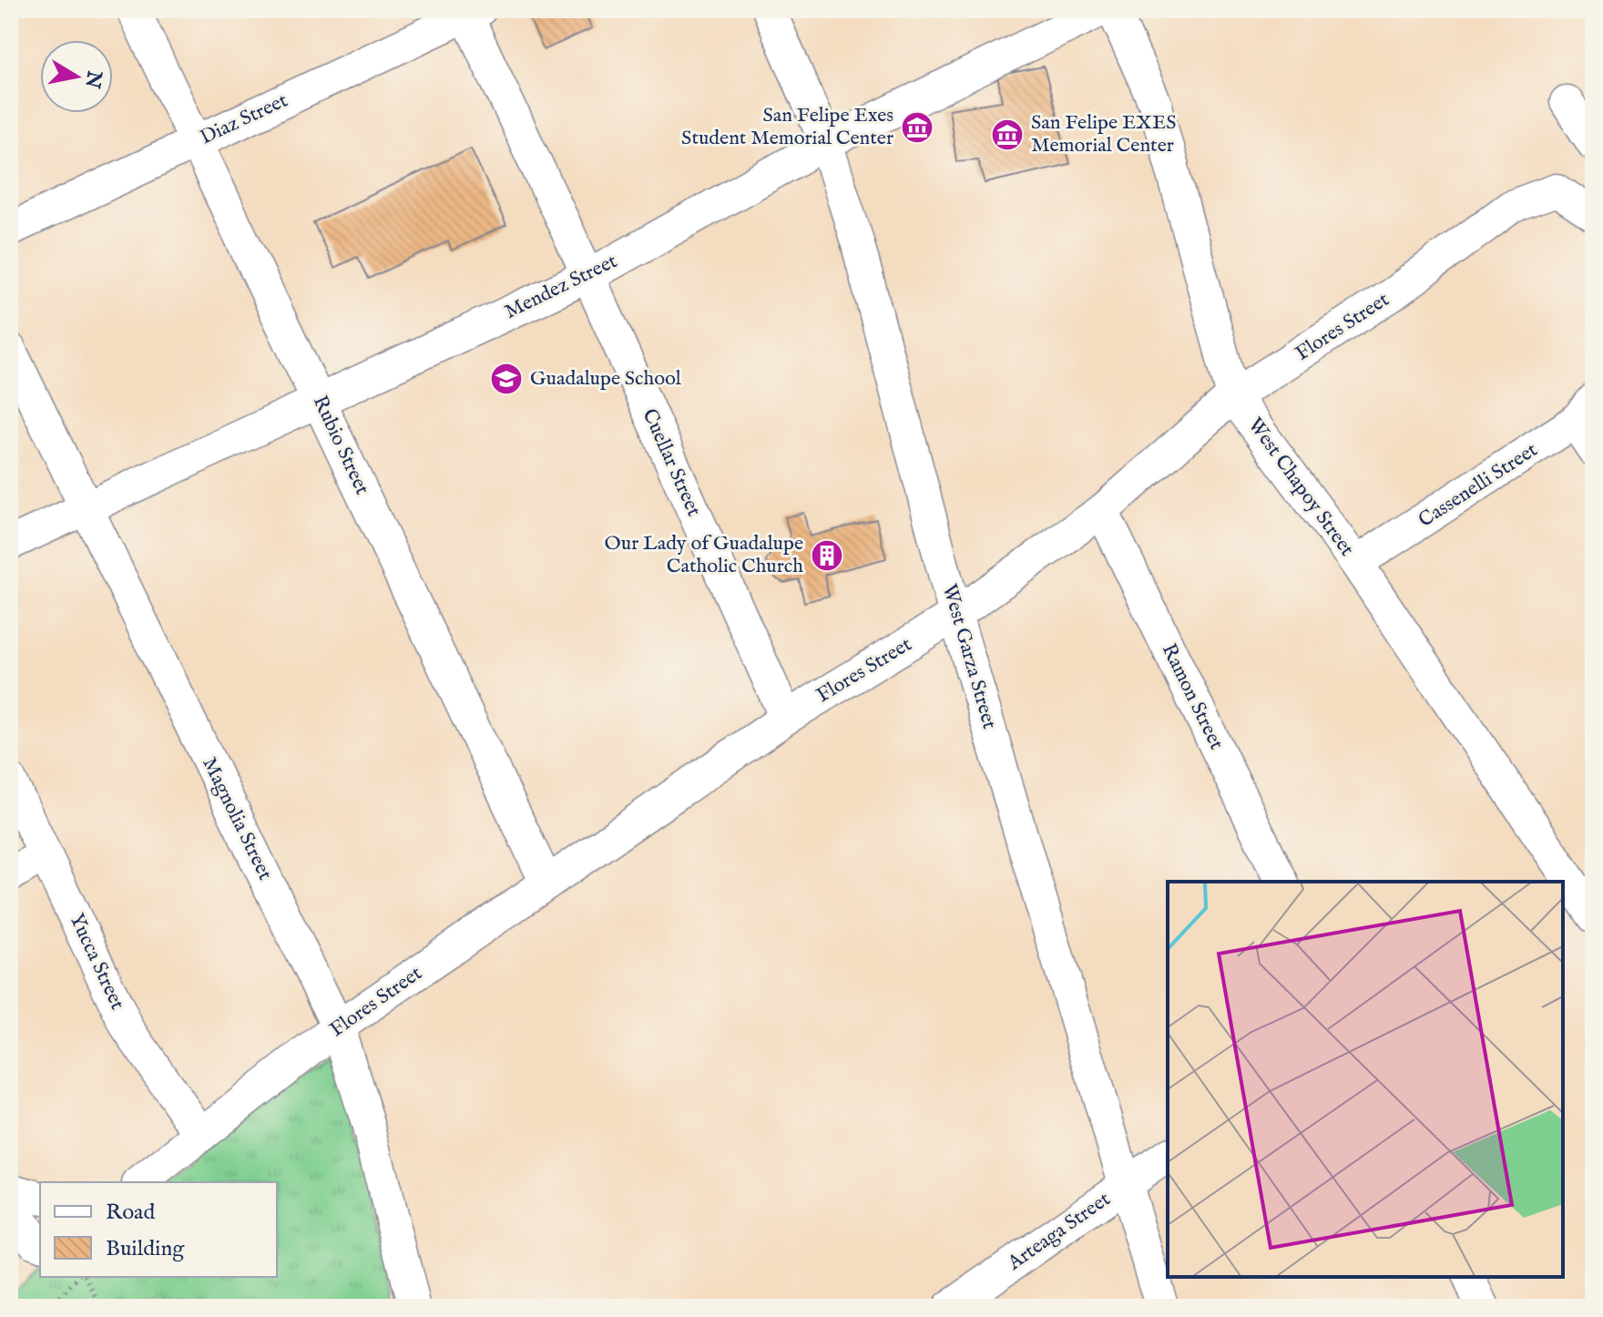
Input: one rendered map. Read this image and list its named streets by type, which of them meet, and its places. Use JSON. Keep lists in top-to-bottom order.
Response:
{
  "streets": {
    "street": [
      "Diaz Street",
      "Mendez Street",
      "Flores Street",
      "Rubio Street",
      "Cuellar Street",
      "Cassenelli Street",
      "West Chapoy Street",
      "West Garza Street",
      "Ramon Street",
      "Magnolia Street",
      "Yucca Street",
      "Arteaga Street"
    ]
  },
  "crossings": [
    ["Diaz Street", "Rubio Street"],
    ["Diaz Street", "Cuellar Street"],
    ["Mendez Street", "Rubio Street"],
    ["Mendez Street", "Cuellar Street"],
    ["Mendez Street", "West Garza Street"],
    ["Mendez Street", "Magnolia Street"],
    ["Flores Street", "Rubio Street"],
    ["Flores Street", "Cuellar Street"],
    ["Flores Street", "West Chapoy Street"],
    ["Flores Street", "West Garza Street"],
    ["Flores Street", "Ramon Street"],
    ["Flores Street", "Magnolia Street"],
    ["Flores Street", "Yucca Street"],
    ["Cassenelli Street", "West Chapoy Street"],
    ["West Garza Street", "Arteaga Street"]
  ],
  "places": {
    "museum": ["San Felipe Exes Student Memorial Center", "San Felipe EXES Memorial Center"],
    "school or university": ["Guadalupe School"],
    "building": ["Our Lady of Guadalupe Catholic Church"]
  },
  "legend": ["Road", "Building"],
  "north": "right"
}
